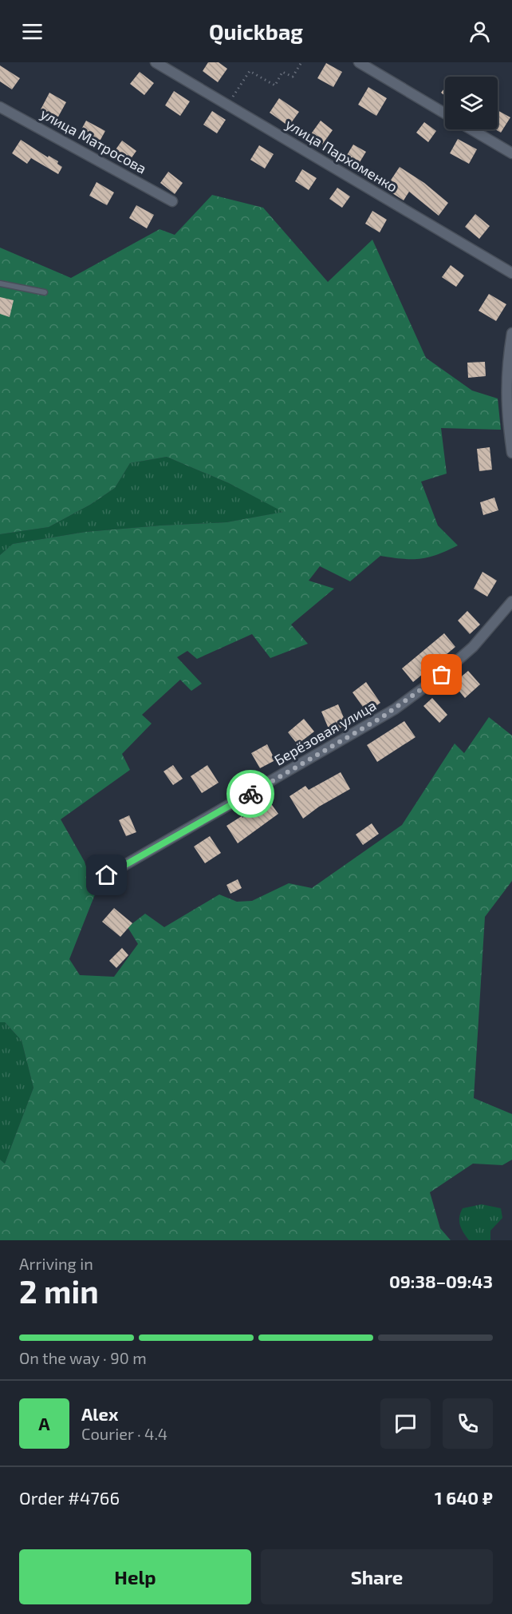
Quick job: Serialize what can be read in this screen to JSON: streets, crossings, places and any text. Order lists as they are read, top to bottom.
{
  "streets": {
    "street": ["улица Матросова", "улица Пархоменко", "Берёзовая улица"]
  },
  "page": {
    "header": "Quickbag",
    "heading": ["2 min", "Arriving in", "09:38–09:43"],
    "panel": [
      "Alex",
      "Courier · 4.4",
      "Order #4766",
      "1 640 ₽"
    ],
    "bar": "On the way · 90 m",
    "round": "A",
    "buttons": ["Help", "Share"]
  }
}
